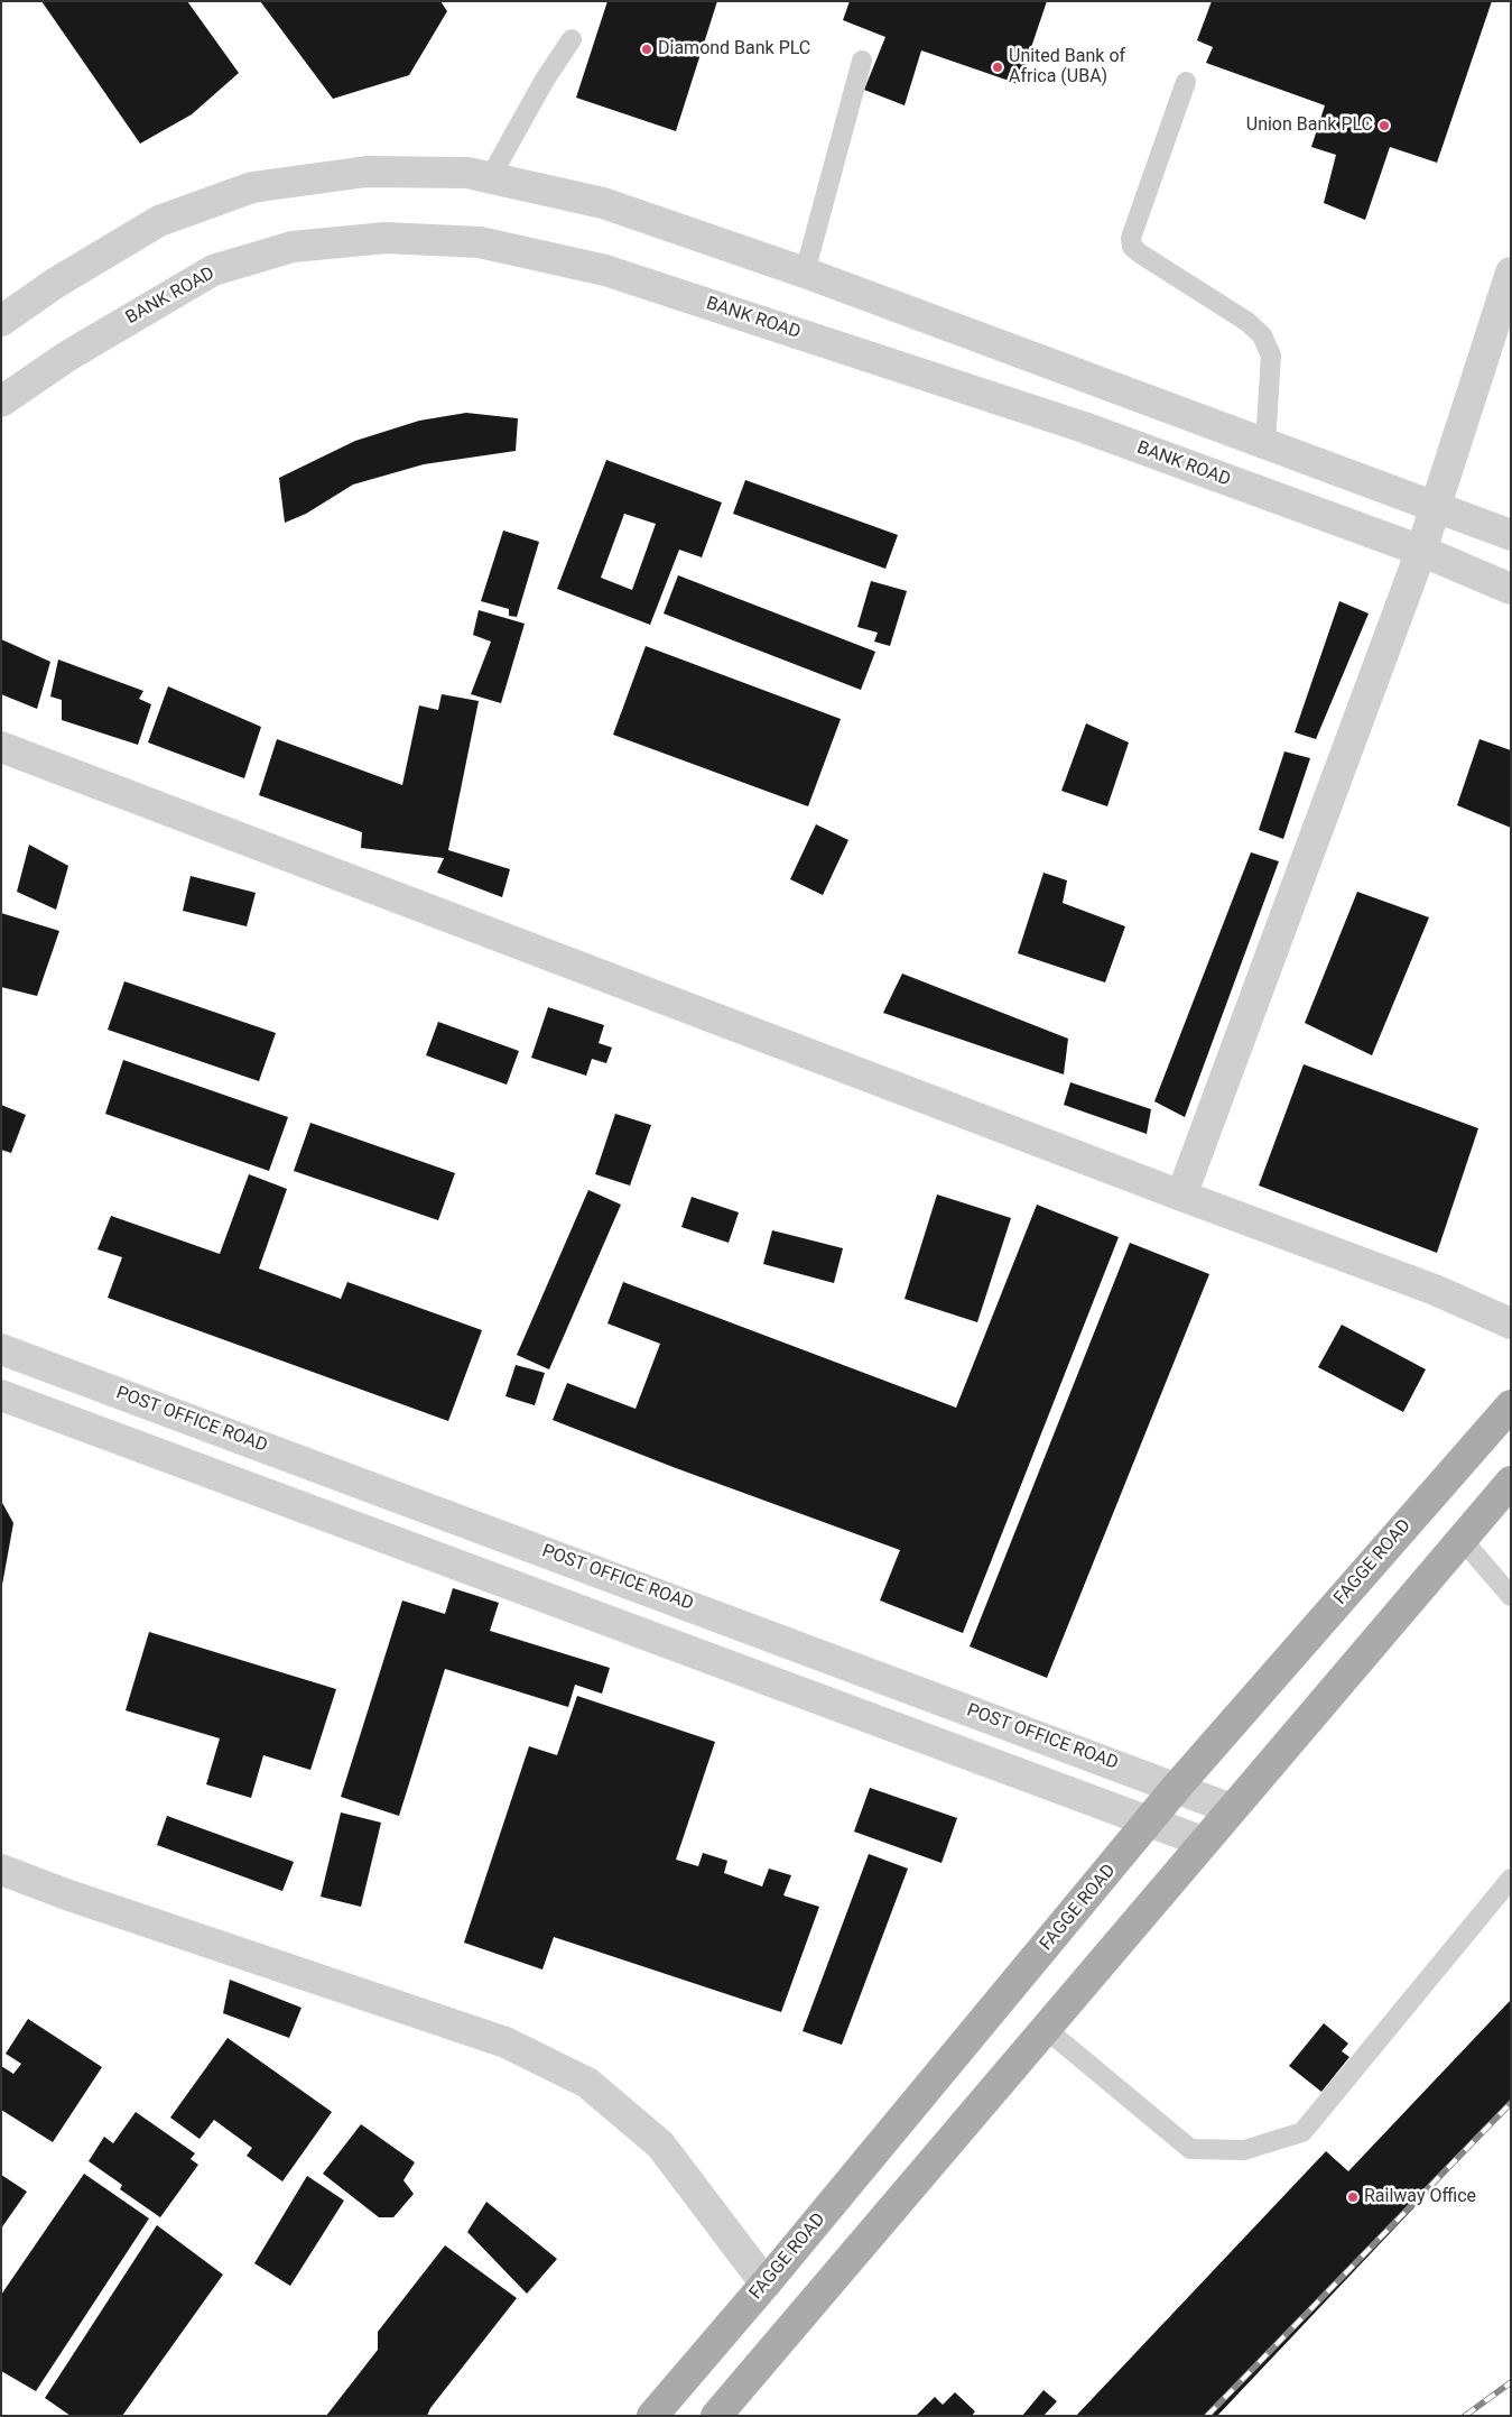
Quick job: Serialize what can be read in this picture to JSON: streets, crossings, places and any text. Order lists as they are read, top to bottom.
{
  "streets": {
    "main road": ["FAGGE ROAD"],
    "street": ["BANK ROAD", "POST OFFICE ROAD"]
  },
  "crossings": [
    ["POST OFFICE ROAD", "FAGGE ROAD"]
  ],
  "places": [
    "Diamond Bank PLC",
    "United Bank of Africa (UBA)",
    "Union Bank PLC",
    "Railway Office"
  ]
}
